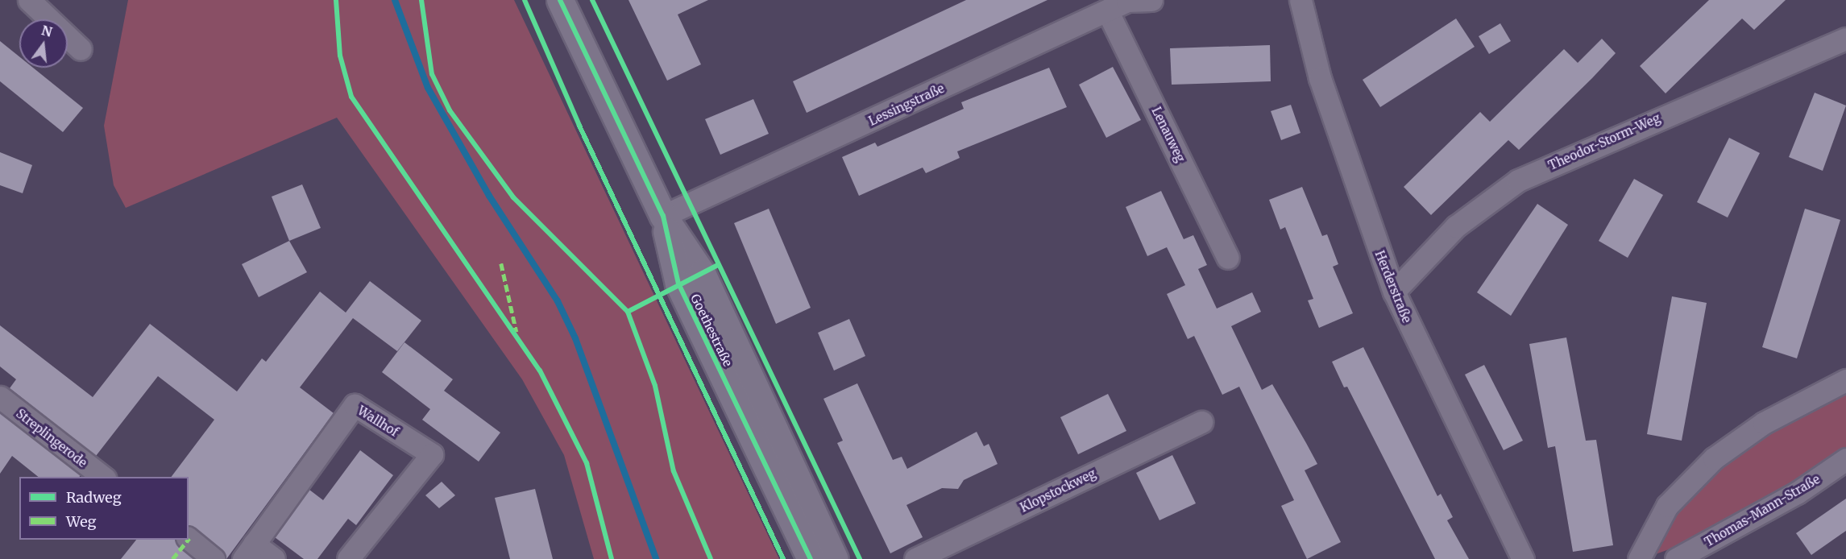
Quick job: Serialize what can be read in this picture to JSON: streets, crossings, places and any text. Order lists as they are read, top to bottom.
{
  "streets": {
    "main road": ["Goethestraße"],
    "street": [
      "Lessingstraße",
      "Lenauweg",
      "Theodor-Storm-Weg",
      "Herderstraße",
      "Wallhof",
      "Streplingerode",
      "Klopstockweg",
      "Thomas-Mann-Straße"
    ]
  },
  "crossings": [
    ["Lessingstraße", "Lenauweg"],
    ["Lessingstraße", "Goethestraße"],
    ["Theodor-Storm-Weg", "Herderstraße"]
  ],
  "legend": ["Radweg", "Weg"],
  "north": "top"
}
